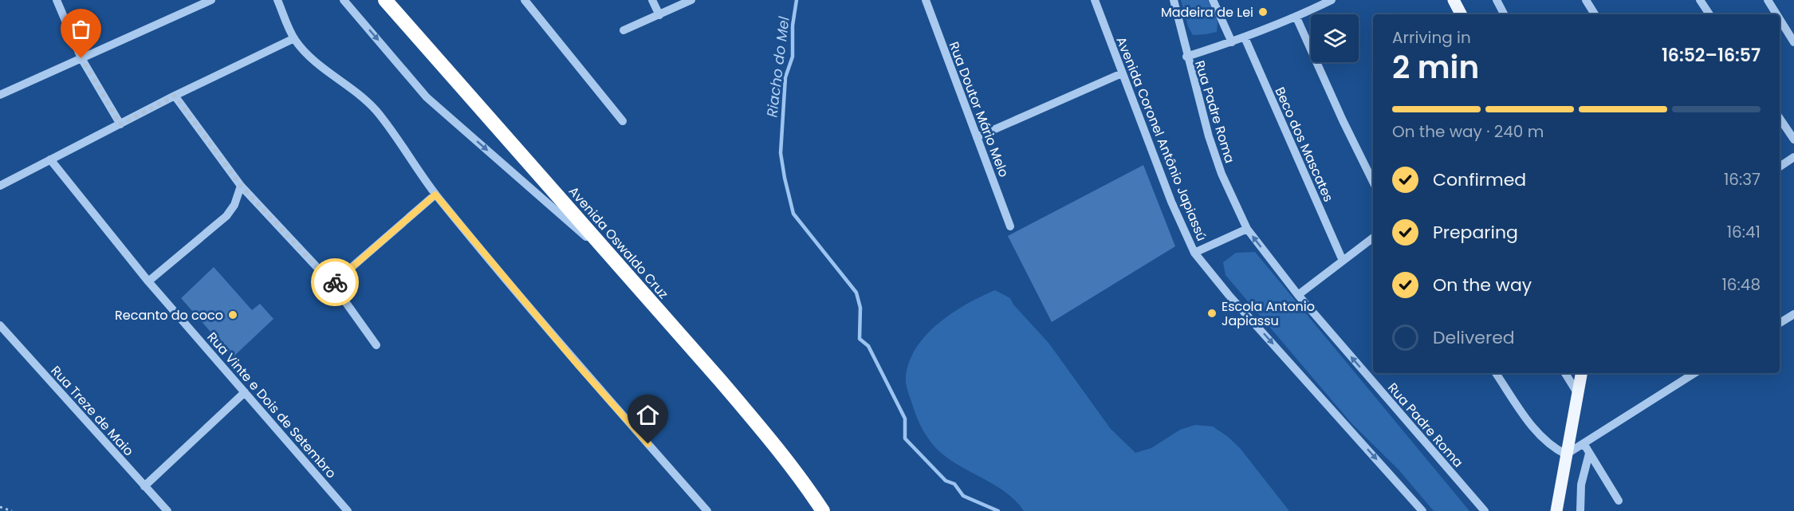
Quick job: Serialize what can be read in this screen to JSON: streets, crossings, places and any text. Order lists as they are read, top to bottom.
{
  "streets": {
    "highway": ["Avenida Oswaldo Cruz"],
    "street": [
      "Rua Doutor Mário Melo",
      "Rua Padre Roma",
      "Avenida Coronel Antônio Japiassú",
      "Beco dos Mascates",
      "Rua Vinte e Dois de Setembro",
      "Rua Treze de Maio"
    ]
  },
  "one_way": ["Rua Padre Roma", "Avenida Coronel Antônio Japiassú"],
  "water": ["Riacho do Mel"],
  "places": ["Madeira de Lei", "Escola Antonio Japiassu", "Recanto do coco"],
  "page": {
    "heading": ["2 min", "Arriving in", "16:52–16:57"],
    "bar": "On the way · 240 m",
    "list": [
      ["Confirmed", "16:37"],
      ["Preparing", "16:41"],
      ["On the way", "16:48"],
      "Delivered"
    ]
  }
}
